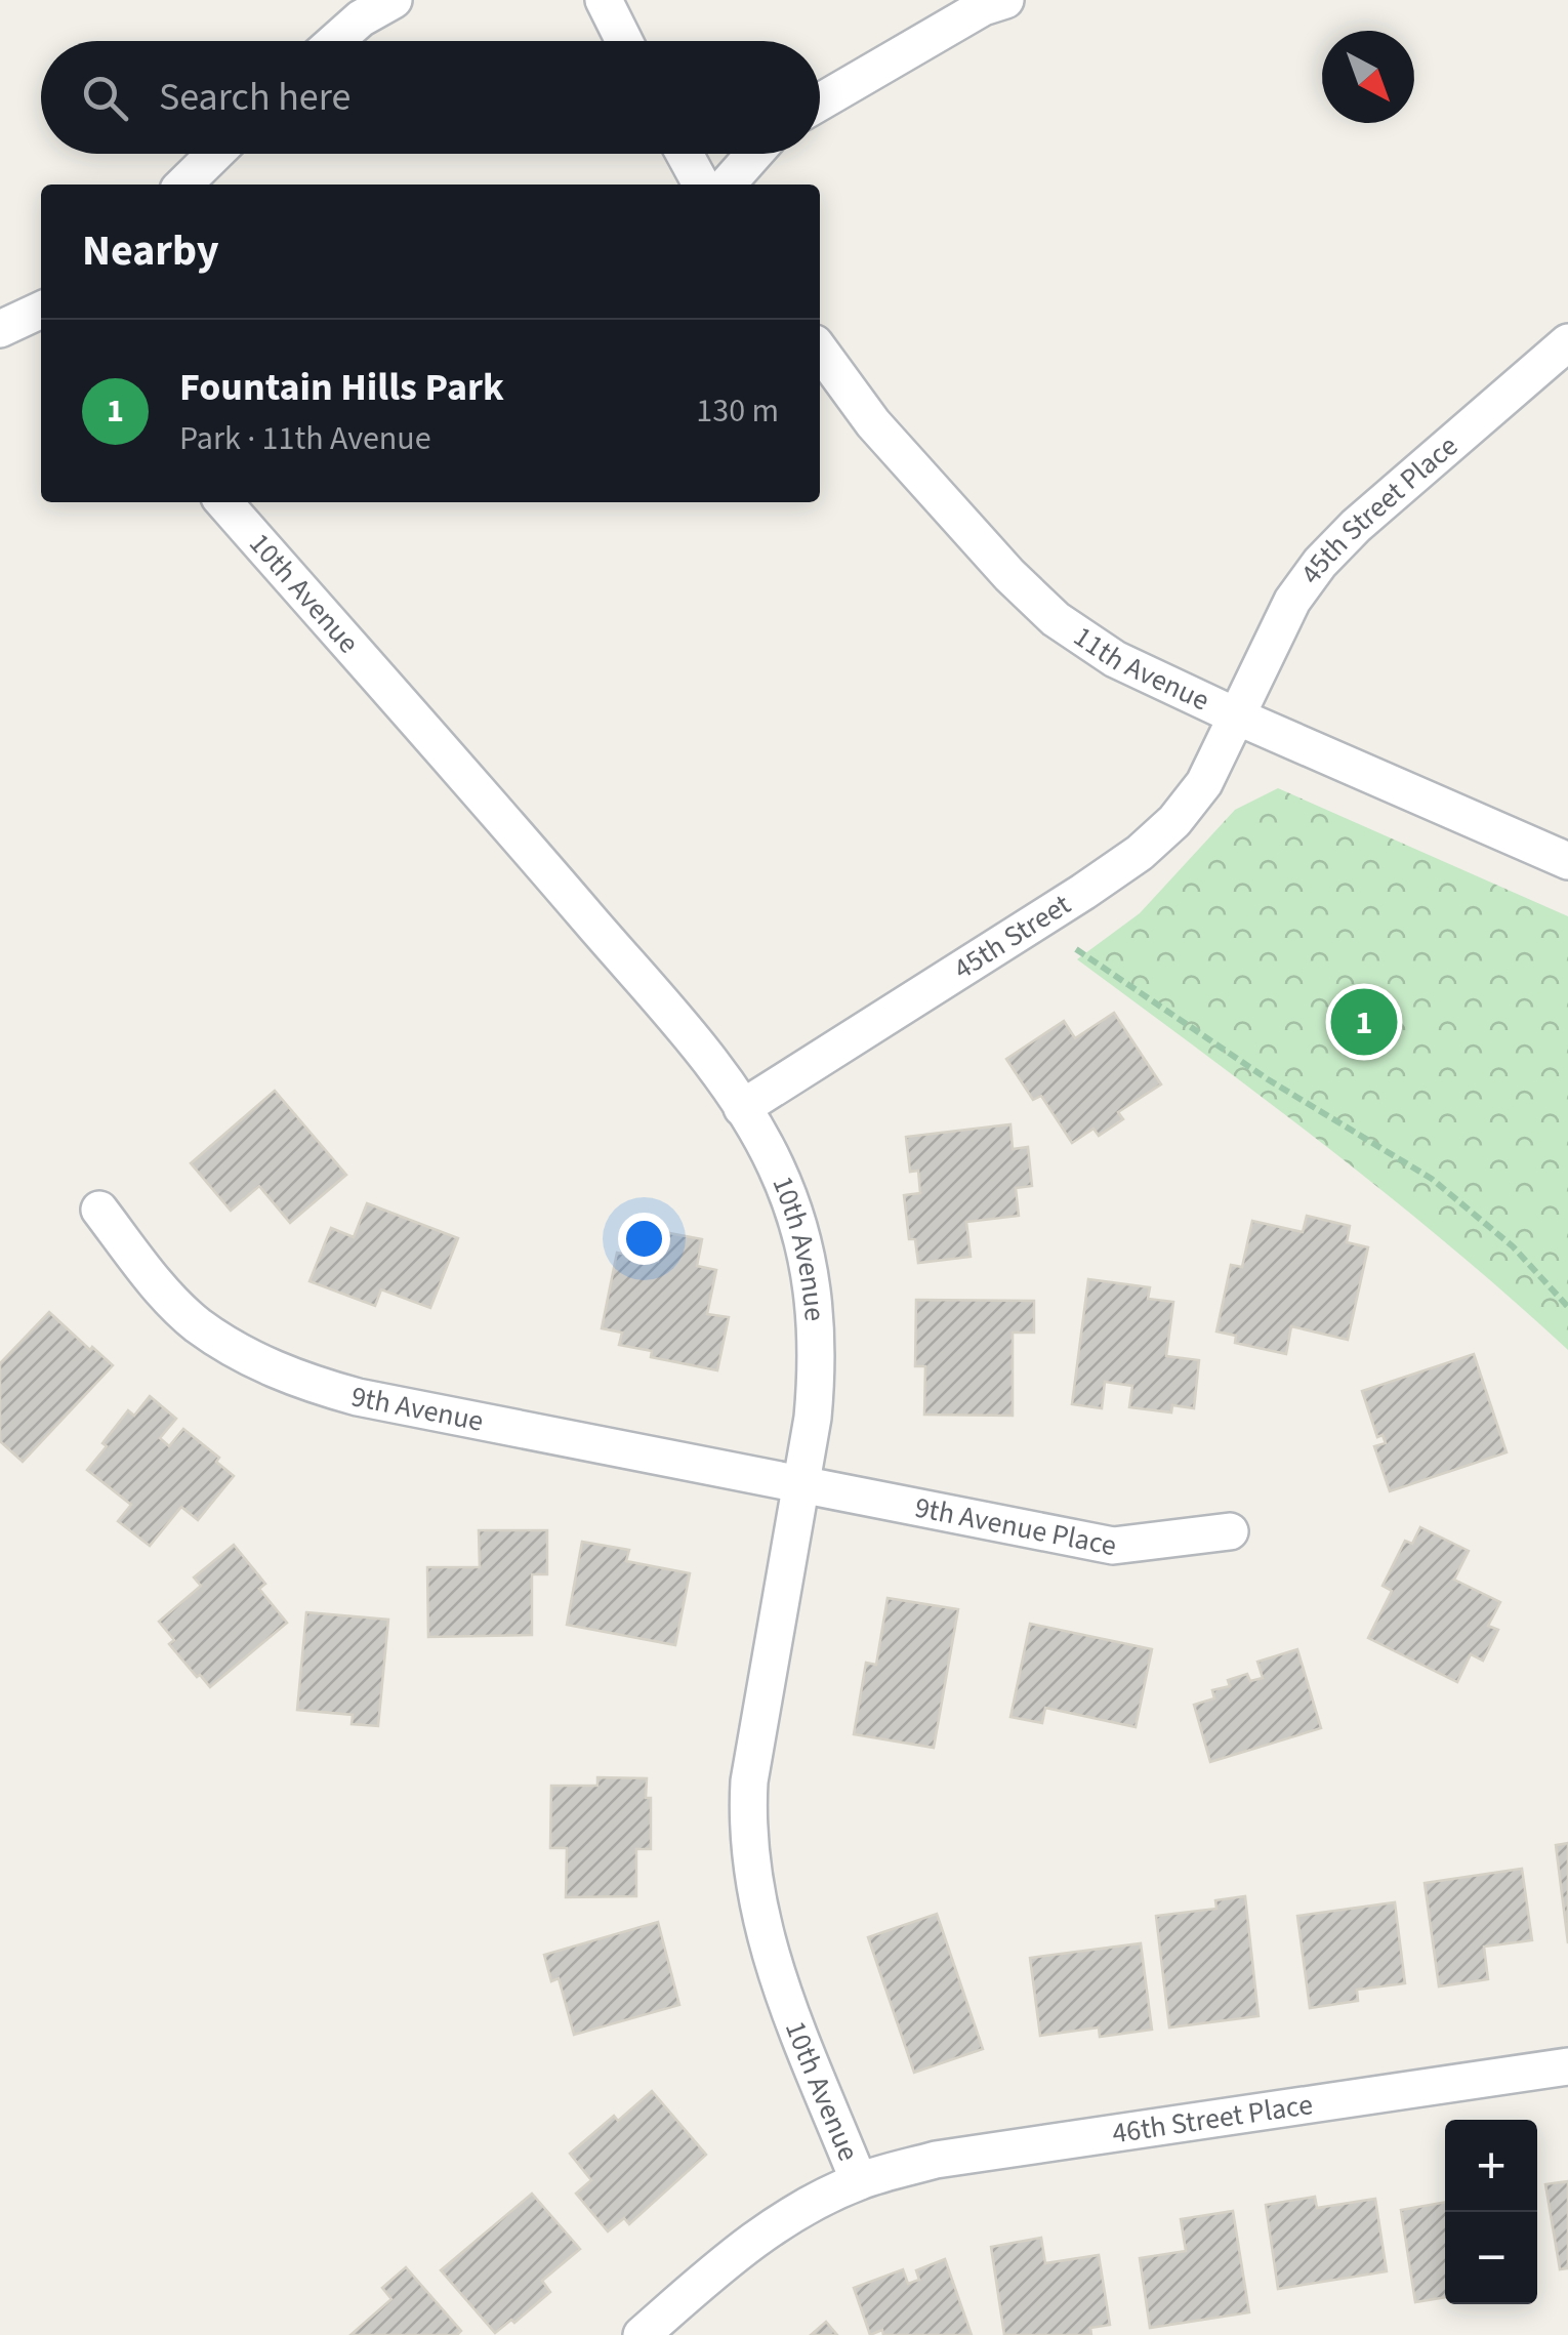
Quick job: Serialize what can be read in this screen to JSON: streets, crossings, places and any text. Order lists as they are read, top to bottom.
{
  "streets": {
    "street": [
      "45th Street Place",
      "10th Avenue",
      "11th Avenue",
      "45th Street",
      "9th Avenue",
      "9th Avenue Place",
      "46th Street Place"
    ]
  },
  "crossings": [
    ["45th Street Place", "11th Avenue"],
    ["45th Street Place", "45th Street"],
    ["10th Avenue", "45th Street"],
    ["10th Avenue", "9th Avenue"],
    ["10th Avenue", "9th Avenue Place"],
    ["10th Avenue", "46th Street Place"],
    ["11th Avenue", "45th Street"],
    ["9th Avenue", "9th Avenue Place"]
  ],
  "north": "bottom right",
  "page": {
    "search": "Search here",
    "heading": "Nearby",
    "list": [
      {
        "mark": "1",
        "name": "Fountain Hills Park",
        "note": "Park · 11th Avenue",
        "value": "130 m"
      }
    ],
    "pins": "1",
    "map_buttons": ["+", "−"]
  }
}
